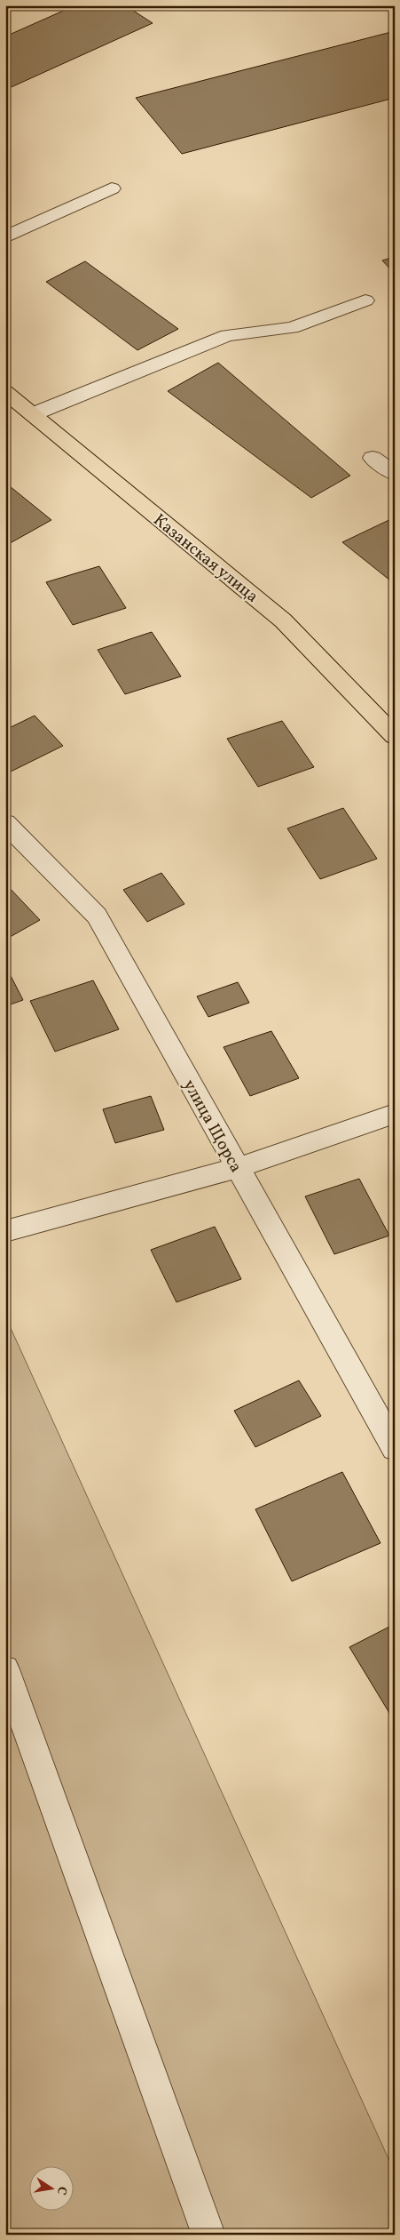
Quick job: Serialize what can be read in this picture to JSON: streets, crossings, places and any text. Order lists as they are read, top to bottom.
{
  "streets": {
    "main road": ["Казанская улица"],
    "street": ["улица Щорса"]
  },
  "north": "right"
}
